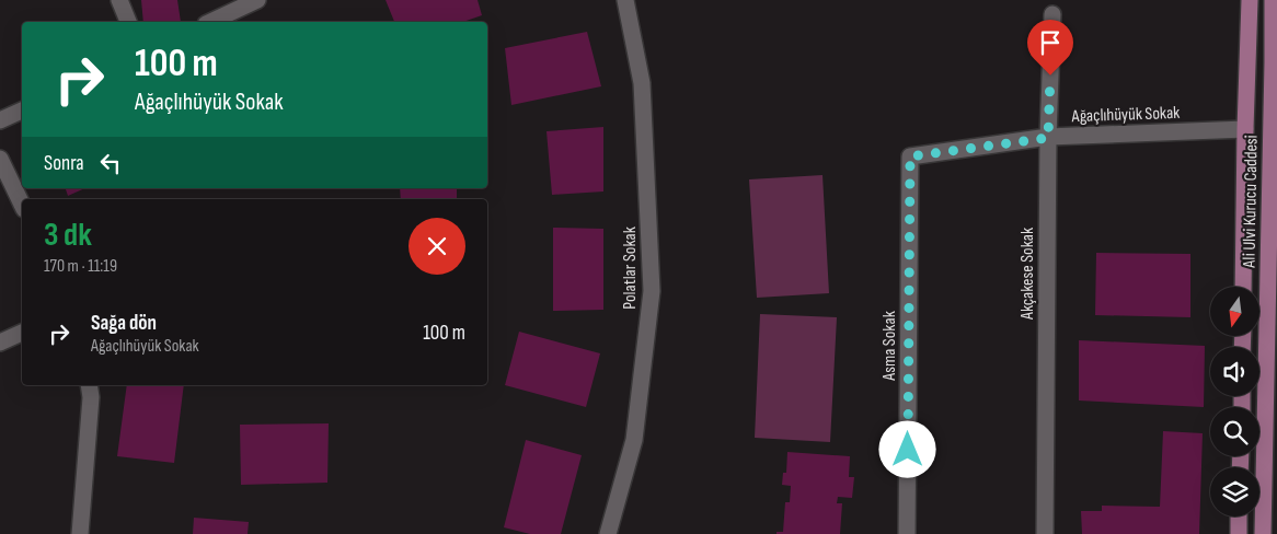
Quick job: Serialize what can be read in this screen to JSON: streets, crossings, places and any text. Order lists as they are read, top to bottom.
{
  "streets": {
    "main road": ["Ali Ulvi Kurucu Caddesi"],
    "street": [
      "Ağaçlıhüyük Sokak",
      "Polatlar Sokak",
      "Akçakese Sokak",
      "Asma Sokak"
    ]
  },
  "crossings": [
    ["Ağaçlıhüyük Sokak", "Ali Ulvi Kurucu Caddesi"],
    ["Ağaçlıhüyük Sokak", "Akçakese Sokak"],
    ["Ağaçlıhüyük Sokak", "Asma Sokak"]
  ],
  "north": "bottom",
  "page": {
    "turn": ["100 m", "Ağaçlıhüyük Sokak"],
    "then": "Sonra",
    "heading": ["3 dk", "170 m · 11:19"],
    "list": [
      {
        "name": "Sağa dön",
        "note": "Ağaçlıhüyük Sokak",
        "value": "100 m"
      }
    ]
  }
}
